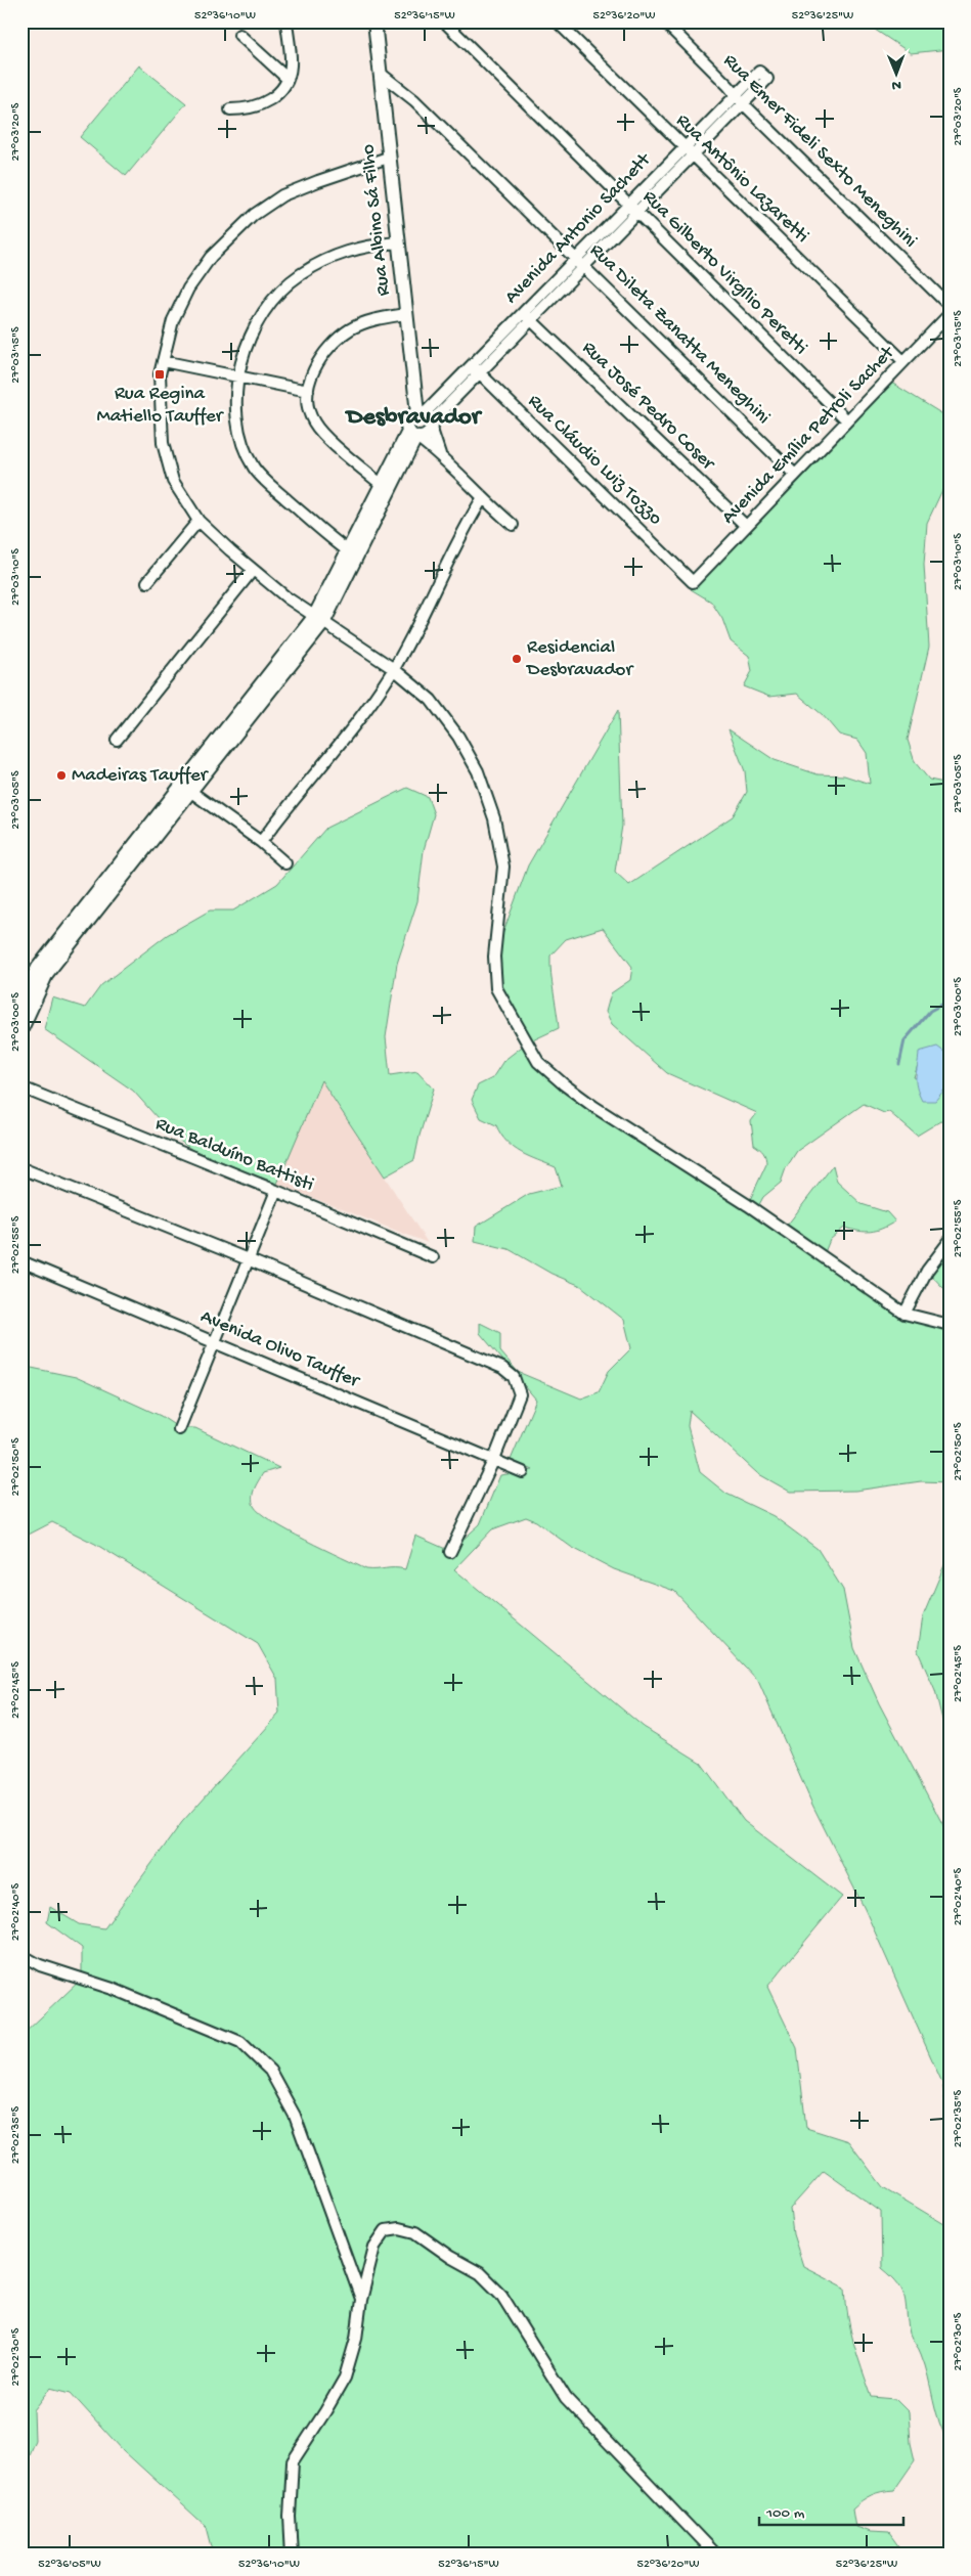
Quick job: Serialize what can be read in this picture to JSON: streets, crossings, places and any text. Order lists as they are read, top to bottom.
{
  "streets": {
    "street": [
      "Rua Emer Fideli Sexto Meneghini",
      "Rua Antônio Lazaretti",
      "Rua Albino Sá Filho",
      "Avenida Antonio Sachett",
      "Rua Gilberto Virgílio Peretti",
      "Rua Dileta Zanatta Meneghini",
      "Rua José Pedro Coser",
      "Avenida Emília Petroli Sachet",
      "Rua Cláudio Luiz Tozzo",
      "Rua Balduíno Battisti",
      "Avenida Olivo Tauffer"
    ]
  },
  "crossings": [
    ["Rua Emer Fideli Sexto Meneghini", "Avenida Antonio Sachett"],
    ["Rua Antônio Lazaretti", "Avenida Antonio Sachett"],
    ["Rua Antônio Lazaretti", "Avenida Emília Petroli Sachet"],
    ["Rua Albino Sá Filho", "Avenida Antonio Sachett"],
    ["Rua Albino Sá Filho", "Rua Dileta Zanatta Meneghini"],
    ["Avenida Antonio Sachett", "Rua Gilberto Virgílio Peretti"],
    ["Avenida Antonio Sachett", "Rua Dileta Zanatta Meneghini"],
    ["Avenida Antonio Sachett", "Rua José Pedro Coser"],
    ["Avenida Antonio Sachett", "Rua Cláudio Luiz Tozzo"],
    ["Rua Gilberto Virgílio Peretti", "Avenida Emília Petroli Sachet"],
    ["Rua Dileta Zanatta Meneghini", "Avenida Emília Petroli Sachet"],
    ["Rua José Pedro Coser", "Avenida Emília Petroli Sachet"],
    ["Avenida Emília Petroli Sachet", "Rua Cláudio Luiz Tozzo"]
  ],
  "districts": ["Desbravador"],
  "places": {
    "transit": ["Rua Regina Matiello Tauffer"],
    "other": ["Residencial Desbravador", "Madeiras Tauffer"]
  },
  "scale_bar": "100 m",
  "north": "bottom",
  "coordinates": [
    "52°36'10\"W",
    "52°36'15\"W",
    "52°36'20\"W",
    "52°36'25\"W",
    "27°03'20\"S",
    "27°03'15\"S",
    "27°03'10\"S",
    "27°03'05\"S",
    "27°03'00\"S",
    "27°02'55\"S",
    "27°02'50\"S",
    "27°02'45\"S",
    "27°02'40\"S",
    "27°02'35\"S",
    "27°02'30\"S",
    "52°36'05\"W"
  ]
}
